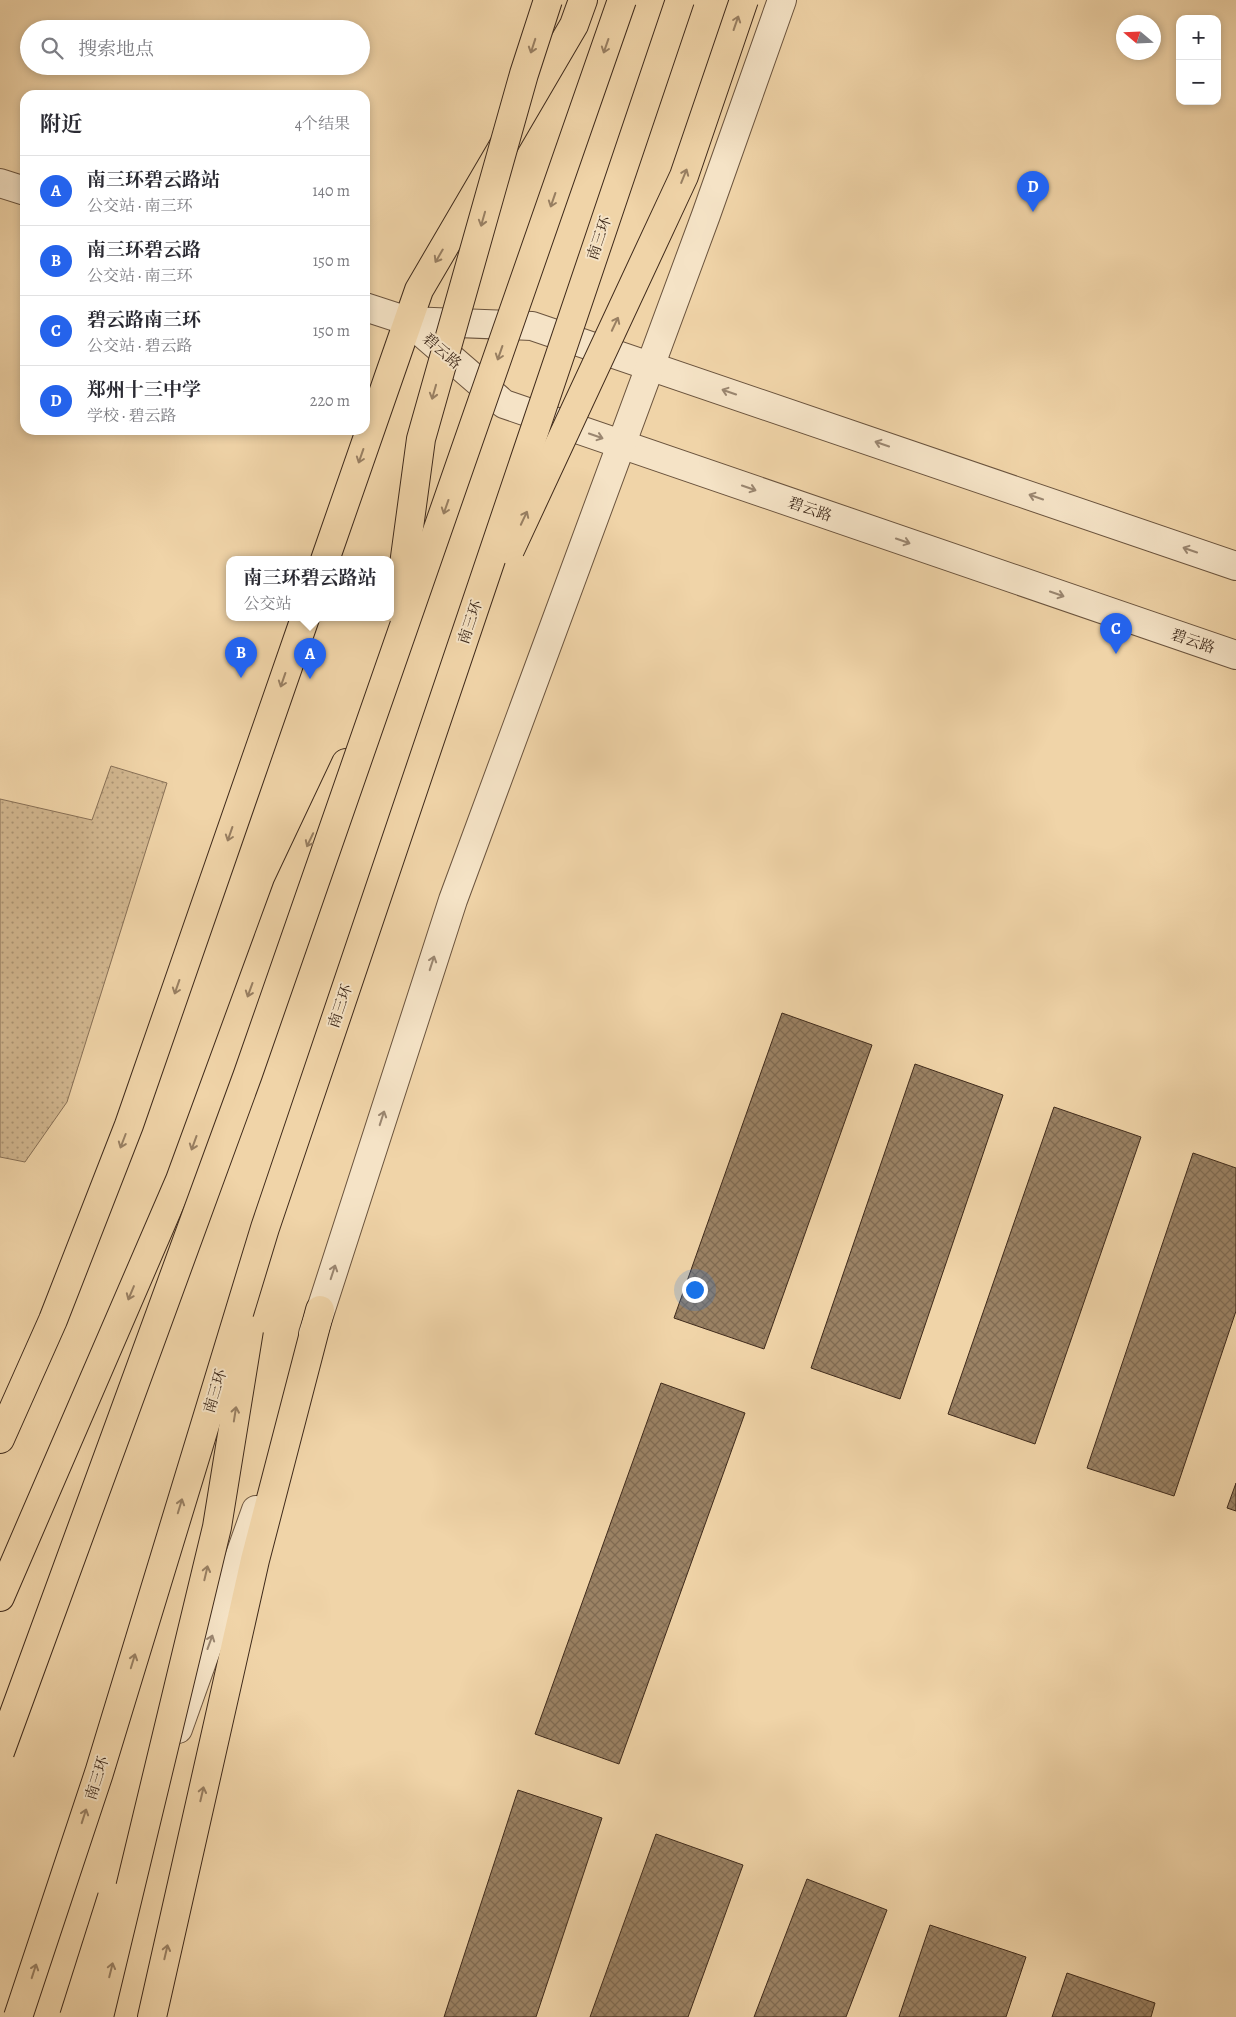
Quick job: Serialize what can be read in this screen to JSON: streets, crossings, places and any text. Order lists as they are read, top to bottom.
{
  "streets": {
    "main road": ["南三环"],
    "street": ["碧云路"]
  },
  "north": "left",
  "page": {
    "map_buttons": ["+", "−"],
    "search": "搜索地点",
    "heading": ["附近", "4个结果"],
    "list": [
      {
        "mark": "A",
        "name": "南三环碧云路站",
        "note": "公交站 · 南三环",
        "value": "140 m"
      },
      {
        "mark": "B",
        "name": "南三环碧云路",
        "note": "公交站 · 南三环",
        "value": "150 m"
      },
      {
        "mark": "C",
        "name": "碧云路南三环",
        "note": "公交站 · 碧云路",
        "value": "150 m"
      },
      {
        "mark": "D",
        "name": "郑州十三中学",
        "note": "学校 · 碧云路",
        "value": "220 m"
      }
    ],
    "pins": [
      "D",
      "C",
      "B",
      "A"
    ],
    "popup": ["南三环碧云路站", "公交站"]
  }
}
